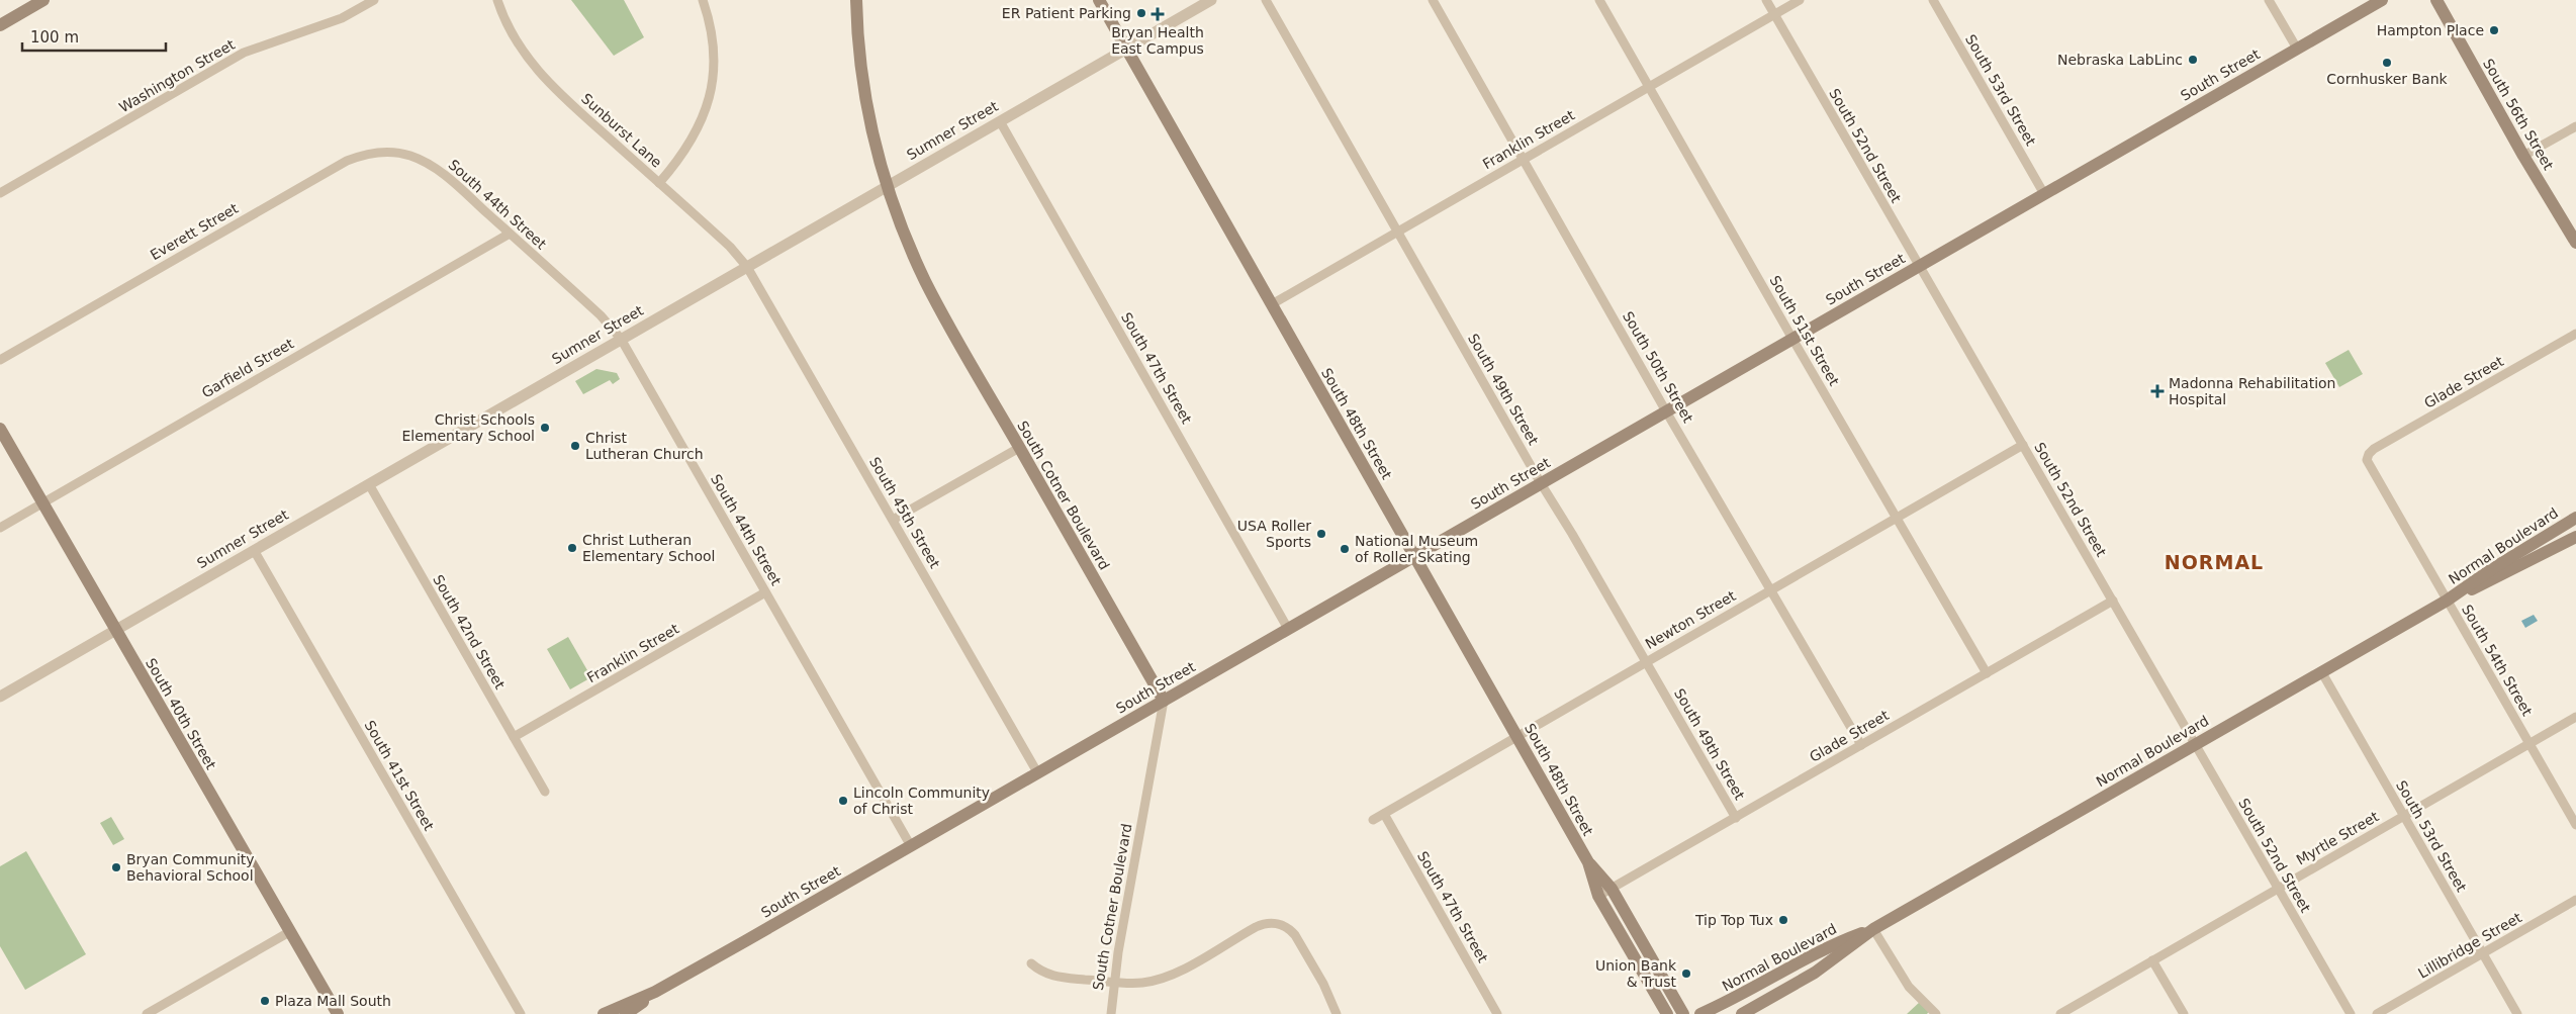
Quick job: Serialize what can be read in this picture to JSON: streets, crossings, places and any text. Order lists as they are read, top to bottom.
{
  "streets": {
    "main road": [
      "South Street",
      "South 56th Street",
      "South 48th Street",
      "South Cotner Boulevard",
      "Normal Boulevard",
      "South 40th Street"
    ],
    "street": [
      "Washington Street",
      "South 53rd Street",
      "Sunburst Lane",
      "Sumner Street",
      "Franklin Street",
      "South 52nd Street",
      "South 44th Street",
      "Everett Street",
      "South 51st Street",
      "South 50th Street",
      "Garfield Street",
      "South 47th Street",
      "Glade Street",
      "South 49th Street",
      "South 45th Street",
      "Newton Street",
      "South 42nd Street",
      "South 54th Street",
      "South 41st Street",
      "Myrtle Street",
      "Lillibridge Street"
    ]
  },
  "crossings": [
    ["South Street", "South 53rd Street"],
    ["South Street", "South 52nd Street"],
    ["South Street", "South 44th Street"],
    ["South Street", "South 51st Street"],
    ["South Street", "South 50th Street"],
    ["South Street", "South 47th Street"],
    ["South Street", "South 49th Street"],
    ["South Street", "South 48th Street"],
    ["South Street", "South Cotner Boulevard"],
    ["South Street", "South 45th Street"],
    ["South 53rd Street", "Normal Boulevard"],
    ["South 53rd Street", "Myrtle Street"],
    ["South 53rd Street", "Lillibridge Street"],
    ["Sunburst Lane", "Sumner Street"],
    ["Sunburst Lane", "South 45th Street"],
    ["Sumner Street", "South 44th Street"],
    ["Sumner Street", "South 47th Street"],
    ["Sumner Street", "South 48th Street"],
    ["Sumner Street", "South Cotner Boulevard"],
    ["Sumner Street", "South 45th Street"],
    ["Sumner Street", "South 42nd Street"],
    ["Sumner Street", "South 40th Street"],
    ["Sumner Street", "South 41st Street"],
    ["Franklin Street", "South 52nd Street"],
    ["Franklin Street", "South 44th Street"],
    ["Franklin Street", "South 51st Street"],
    ["Franklin Street", "South 50th Street"],
    ["Franklin Street", "South 49th Street"],
    ["Franklin Street", "South 48th Street"],
    ["Franklin Street", "South 42nd Street"],
    ["South 52nd Street", "Glade Street"],
    ["South 52nd Street", "Normal Boulevard"],
    ["South 52nd Street", "Newton Street"],
    ["South 52nd Street", "Myrtle Street"],
    ["South 44th Street", "Everett Street"],
    ["South 44th Street", "Garfield Street"],
    ["South 51st Street", "Glade Street"],
    ["South 51st Street", "Newton Street"],
    ["South 50th Street", "Glade Street"],
    ["South 50th Street", "Newton Street"],
    ["Garfield Street", "South 40th Street"],
    ["South 47th Street", "Newton Street"],
    ["Glade Street", "South 49th Street"],
    ["Glade Street", "South 48th Street"],
    ["Glade Street", "South 54th Street"],
    ["South 49th Street", "Newton Street"],
    ["South 48th Street", "Newton Street"],
    ["Normal Boulevard", "South 54th Street"],
    ["South 54th Street", "Myrtle Street"]
  ],
  "districts": ["NORMAL"],
  "places": {
    "other": [
      "ER Patient Parking",
      "Hampton Place",
      "Nebraska LabLinc",
      "Cornhusker Bank",
      "Christ Schools Elementary School",
      "Christ Lutheran Church",
      "USA Roller Sports",
      "Christ Lutheran Elementary School",
      "National Museum of Roller Skating",
      "Lincoln Community of Christ",
      "Bryan Community Behavioral School",
      "Tip Top Tux",
      "Union Bank & Trust",
      "Plaza Mall South"
    ],
    "health": ["Bryan Health East Campus", "Madonna Rehabilitation Hospital"]
  },
  "scale_bar": "100 m"
}
